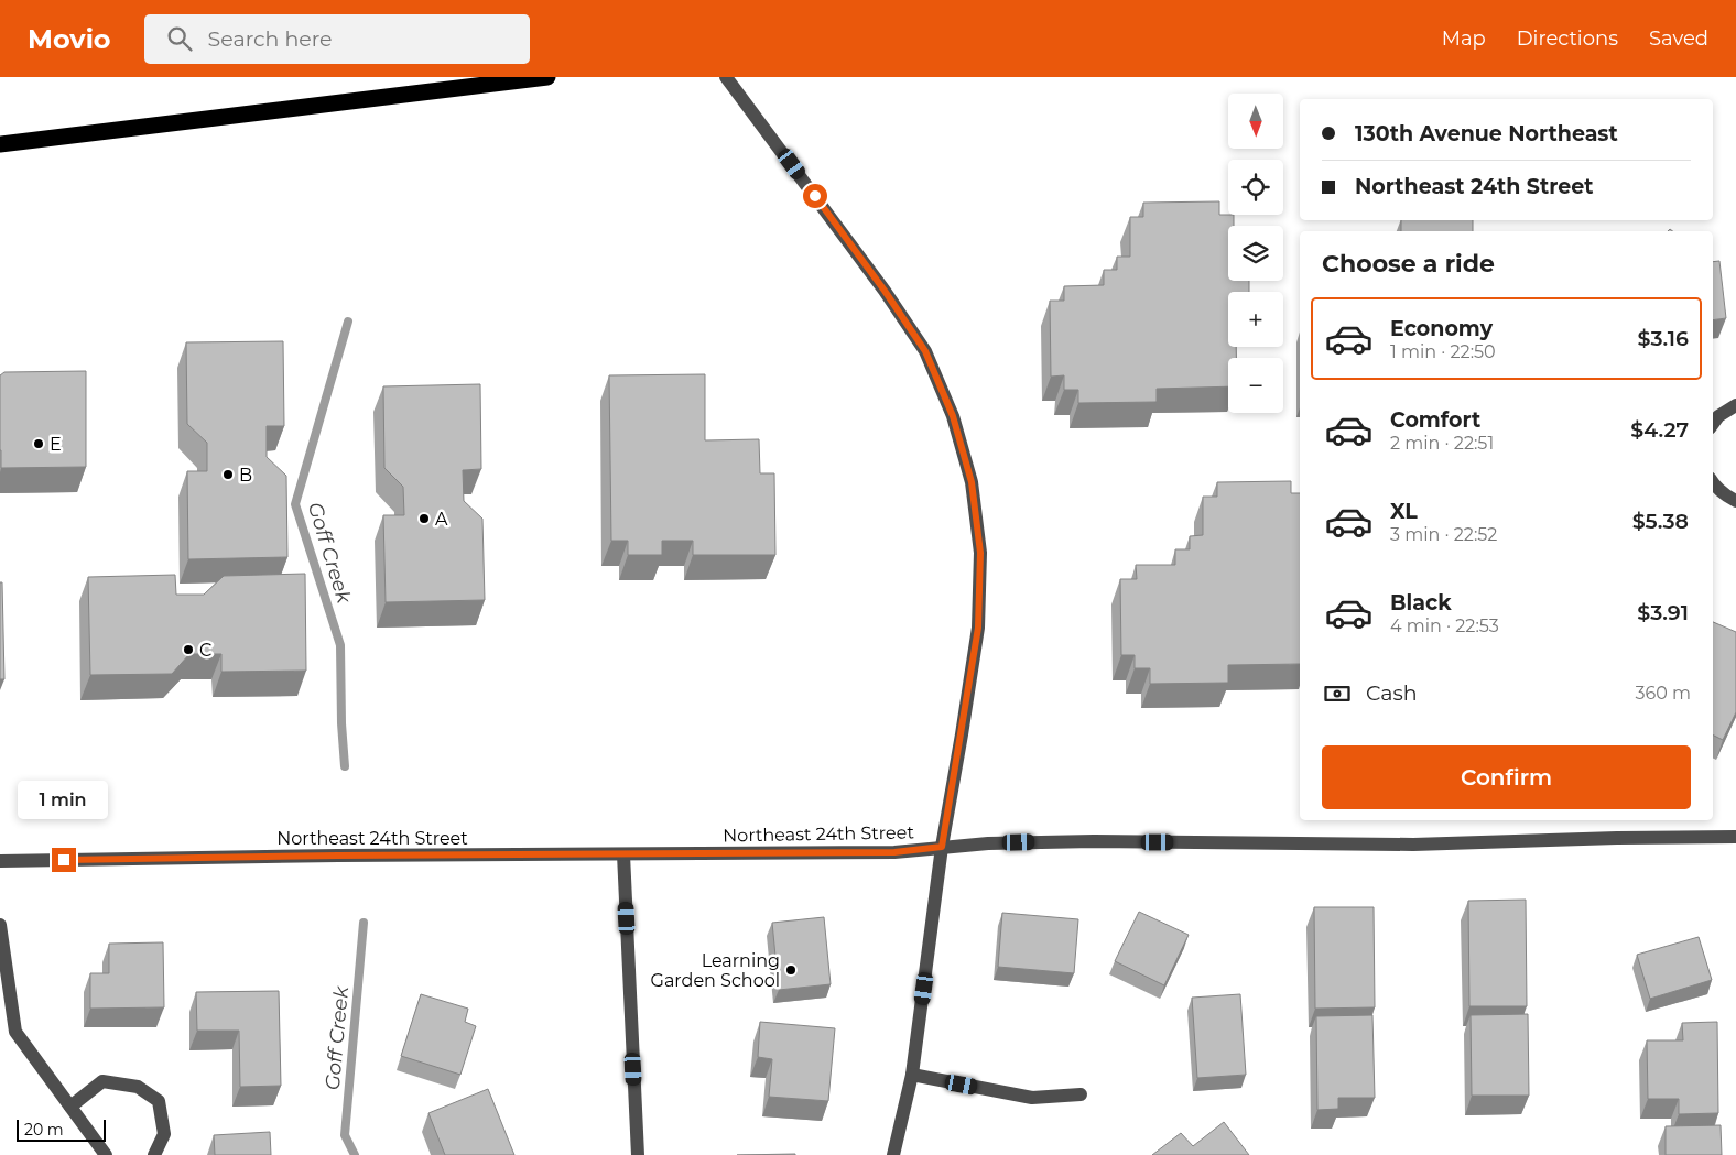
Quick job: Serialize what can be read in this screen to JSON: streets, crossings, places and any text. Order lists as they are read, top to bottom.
{
  "streets": {
    "street": ["Northeast 24th Street"]
  },
  "water": ["Goff Creek"],
  "places": [
    "E",
    "B",
    "A",
    "C",
    "Learning Garden School"
  ],
  "scale_bar": "20 m",
  "north": "bottom",
  "page": {
    "header": "Movio",
    "search": "Search here",
    "nav": ["Map", "Directions", "Saved"],
    "map_buttons": ["+", "−"],
    "banner": ["130th Avenue Northeast", "Northeast 24th Street"],
    "heading": "Choose a ride",
    "list": [
      {
        "name": "Economy",
        "note": "1 min · 22:50",
        "value": "$3.16"
      },
      {
        "name": "Comfort",
        "note": "2 min · 22:51",
        "value": "$4.27"
      },
      {
        "name": "XL",
        "note": "3 min · 22:52",
        "value": "$5.38"
      },
      {
        "name": "Black",
        "note": "4 min · 22:53",
        "value": "$3.91"
      }
    ],
    "pay": ["Cash", "360 m"],
    "buttons": "Confirm",
    "bubble": "1 min",
    "scale": "20 m"
  }
}
